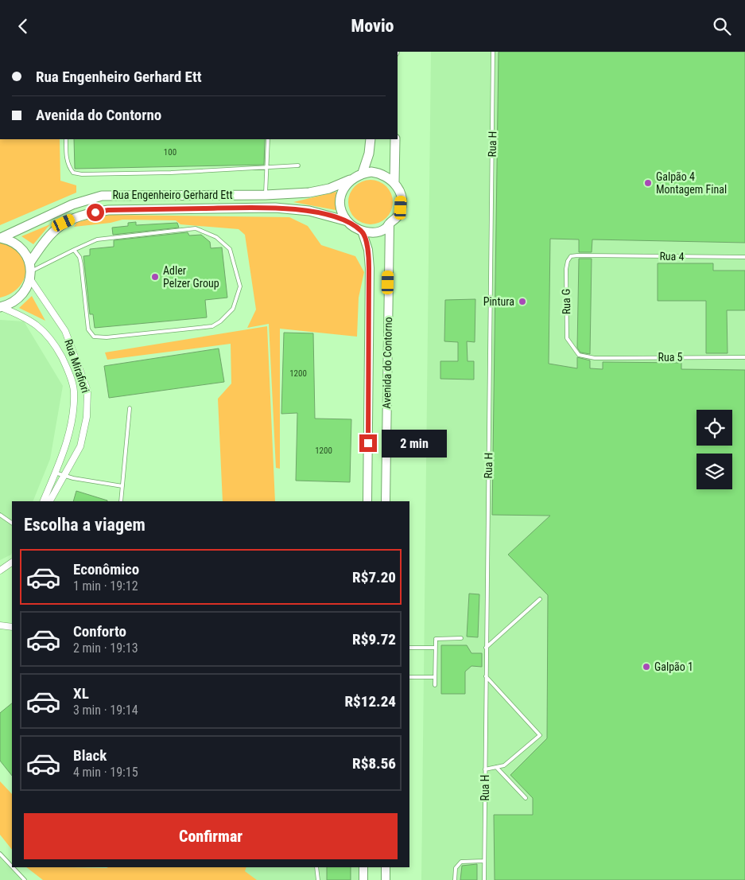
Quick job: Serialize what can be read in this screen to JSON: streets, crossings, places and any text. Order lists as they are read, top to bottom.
{
  "streets": {
    "main road": ["Rua Engenheiro Gerhard Ett"],
    "street": ["Avenida do Contorno", "Rua Mirafiori"],
    "lane": [
      "Rua H",
      "Rua 4",
      "Rua G",
      "Rua 5"
    ]
  },
  "crossings": [
    ["Rua Engenheiro Gerhard Ett", "Avenida do Contorno"],
    ["Rua Engenheiro Gerhard Ett", "Rua Mirafiori"],
    ["Rua 4", "Rua G"],
    ["Rua G", "Rua 5"]
  ],
  "places": [
    "Galpão 4 Montagem Final",
    "Adler Pelzer Group",
    "Pintura",
    "Galpão 1"
  ],
  "house_numbers": ["100", "1200", "1200"],
  "page": {
    "header": "Movio",
    "banner": ["Rua Engenheiro Gerhard Ett", "Avenida do Contorno"],
    "bubble": "2 min",
    "heading": "Escolha a viagem",
    "list": [
      {
        "name": "Econômico",
        "note": "1 min · 19:12",
        "value": "R$7.20"
      },
      {
        "name": "Conforto",
        "note": "2 min · 19:13",
        "value": "R$9.72"
      },
      {
        "name": "XL",
        "note": "3 min · 19:14",
        "value": "R$12.24"
      },
      {
        "name": "Black",
        "note": "4 min · 19:15",
        "value": "R$8.56"
      }
    ],
    "buttons": "Confirmar"
  }
}
